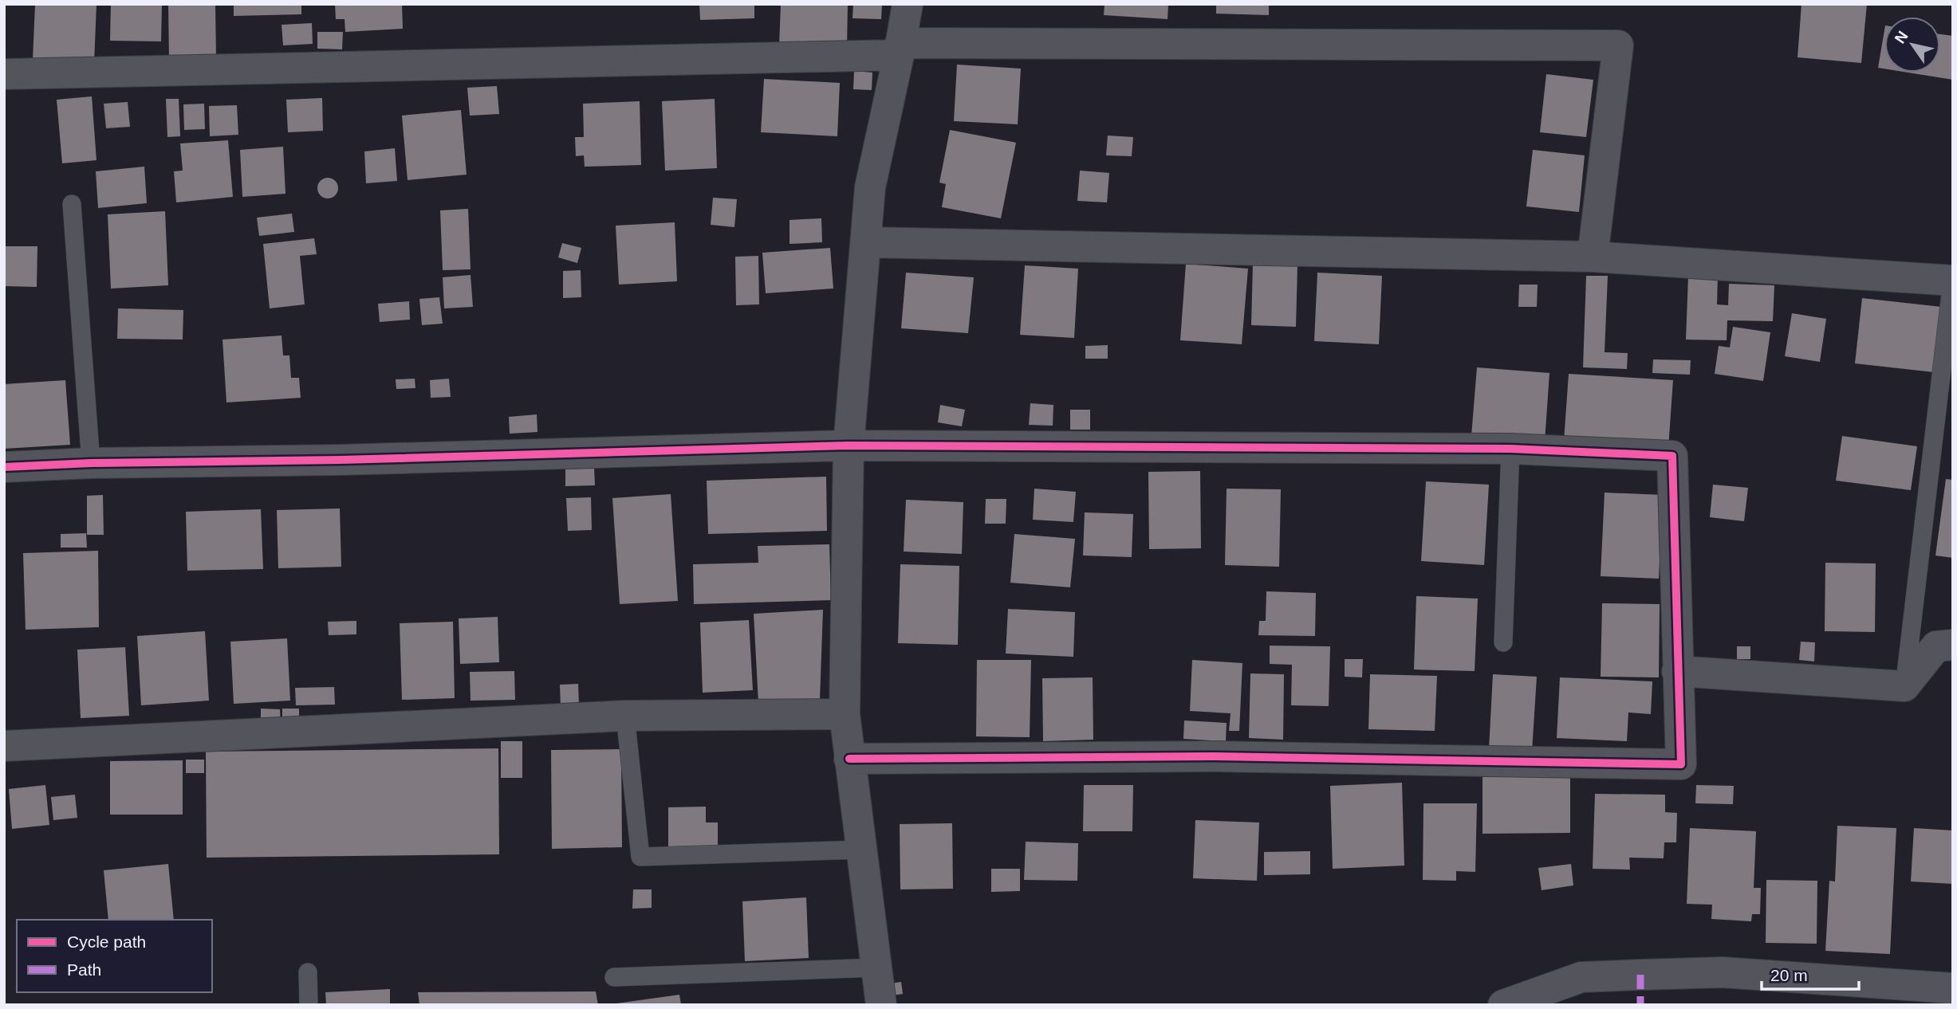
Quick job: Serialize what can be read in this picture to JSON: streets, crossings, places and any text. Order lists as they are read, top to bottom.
{
  "legend": ["Cycle path", "Path"],
  "scale_bar": "20 m",
  "north": "top left"
}
